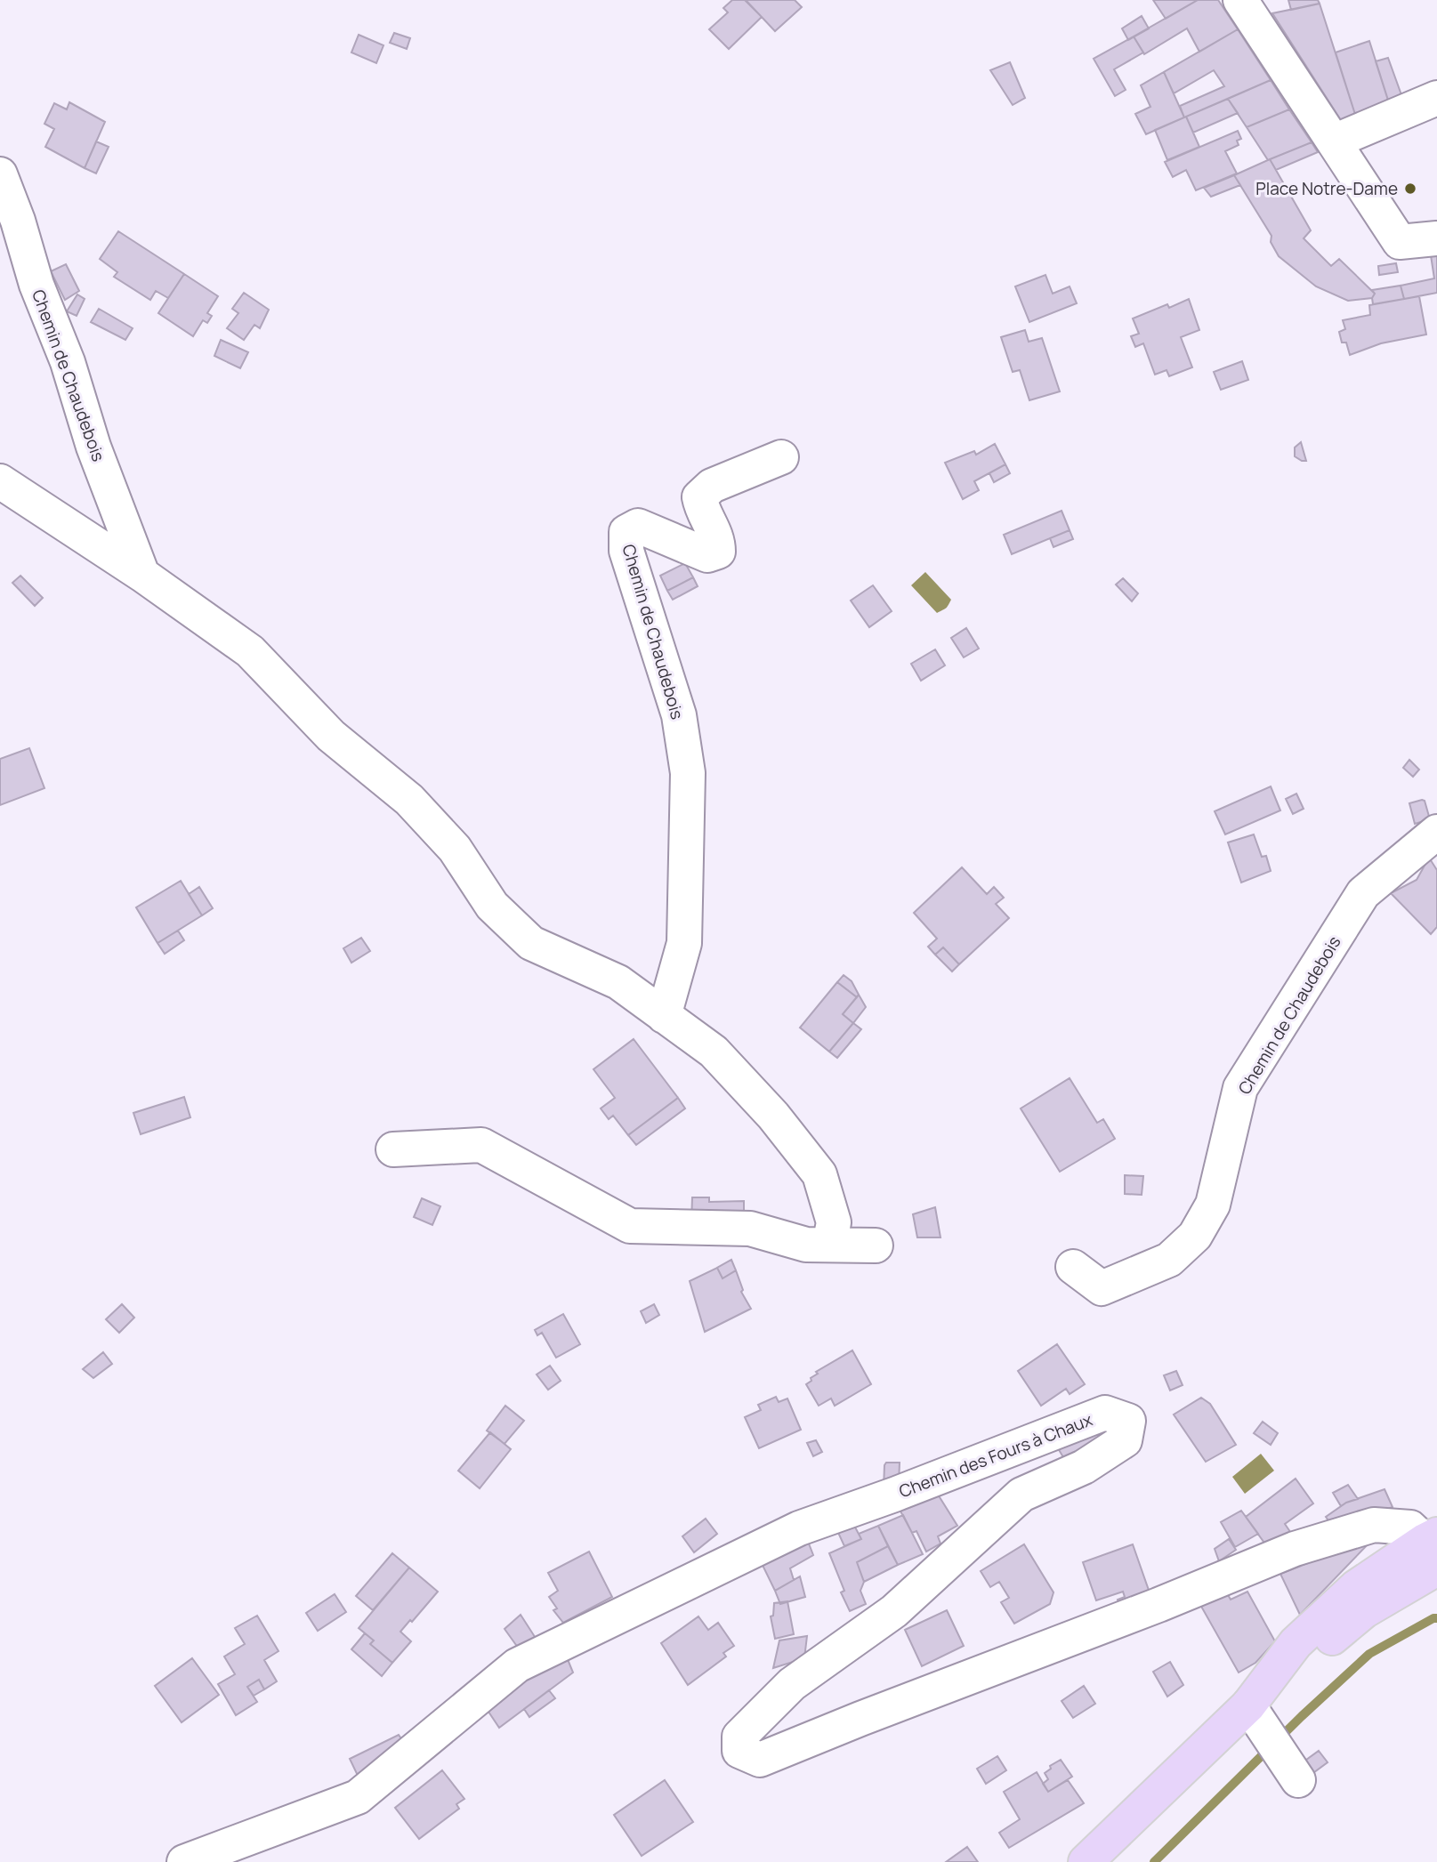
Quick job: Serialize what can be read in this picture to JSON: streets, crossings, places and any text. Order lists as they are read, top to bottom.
{
  "streets": {
    "street": ["Chemin de Chaudebois", "Chemin des Fours à Chaux"]
  },
  "places": ["Place Notre-Dame"]
}
